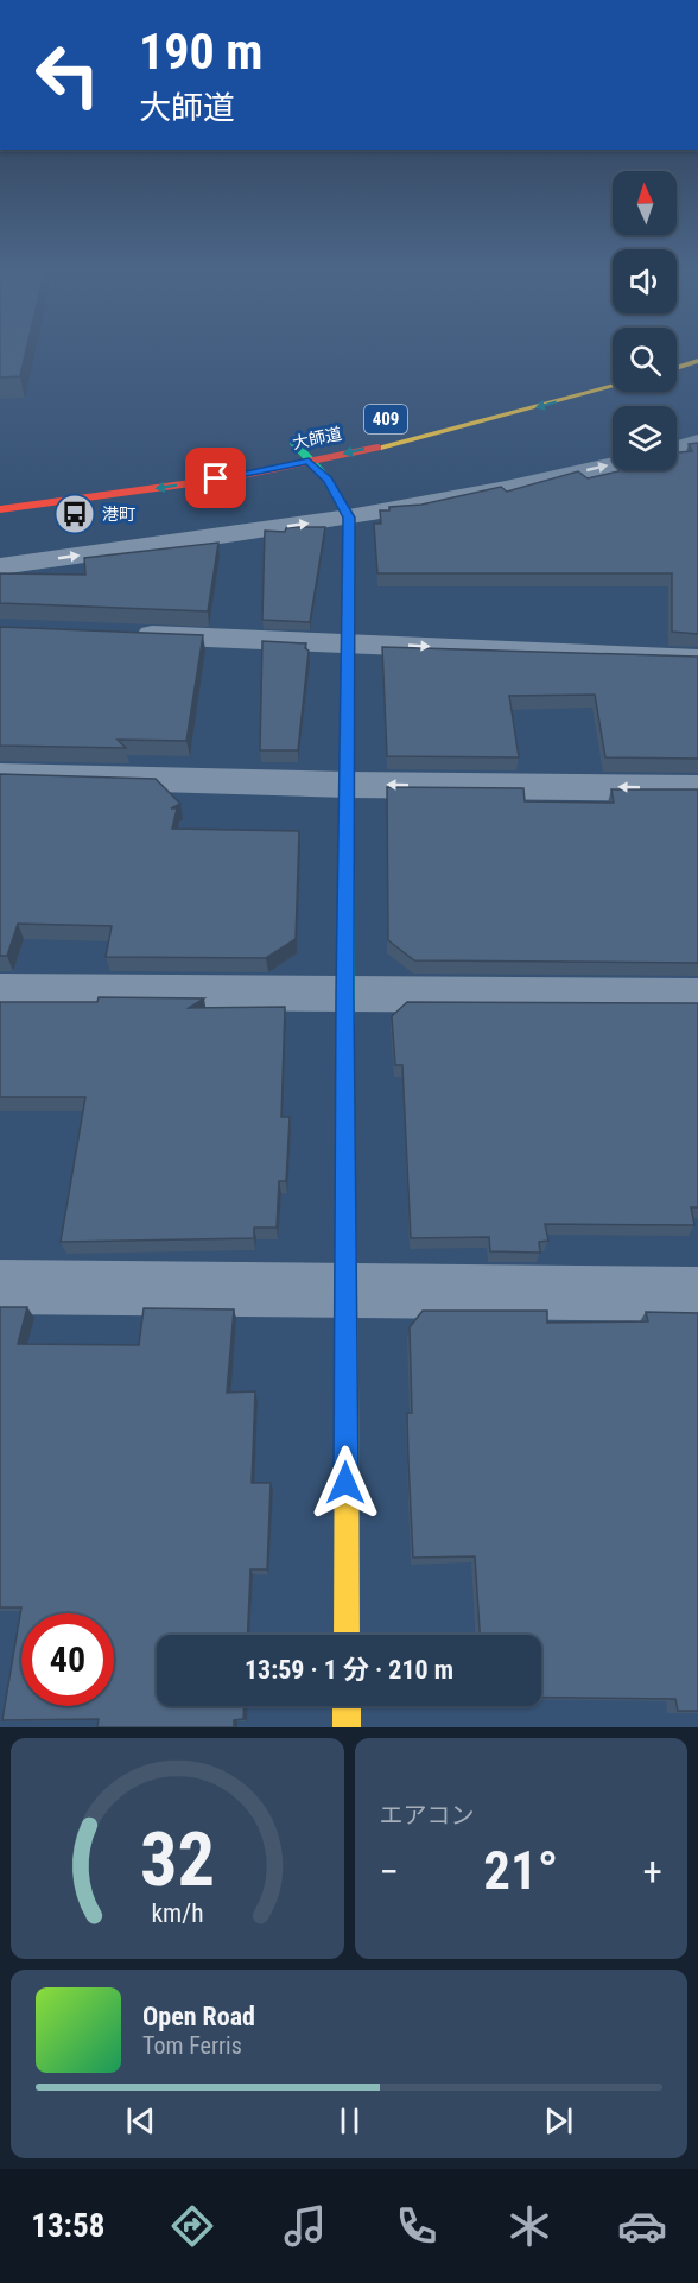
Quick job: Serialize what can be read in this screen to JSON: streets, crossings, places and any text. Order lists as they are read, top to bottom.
{
  "streets": {
    "main road": ["409", "大師道"]
  },
  "one_way": ["大師道"],
  "places": {
    "bus stop": ["港町"]
  },
  "north": "top",
  "page": {
    "turn": ["190 m", "大師道"],
    "limit": "40",
    "trip": "13:59 · 1 分 · 210 m",
    "tile": "エアコン",
    "heat": ["−", "21°", "+"],
    "song": ["Open Road", "Tom Ferris"],
    "tabs": "13:58",
    "gauge": ["32", "km/h"]
  }
}
